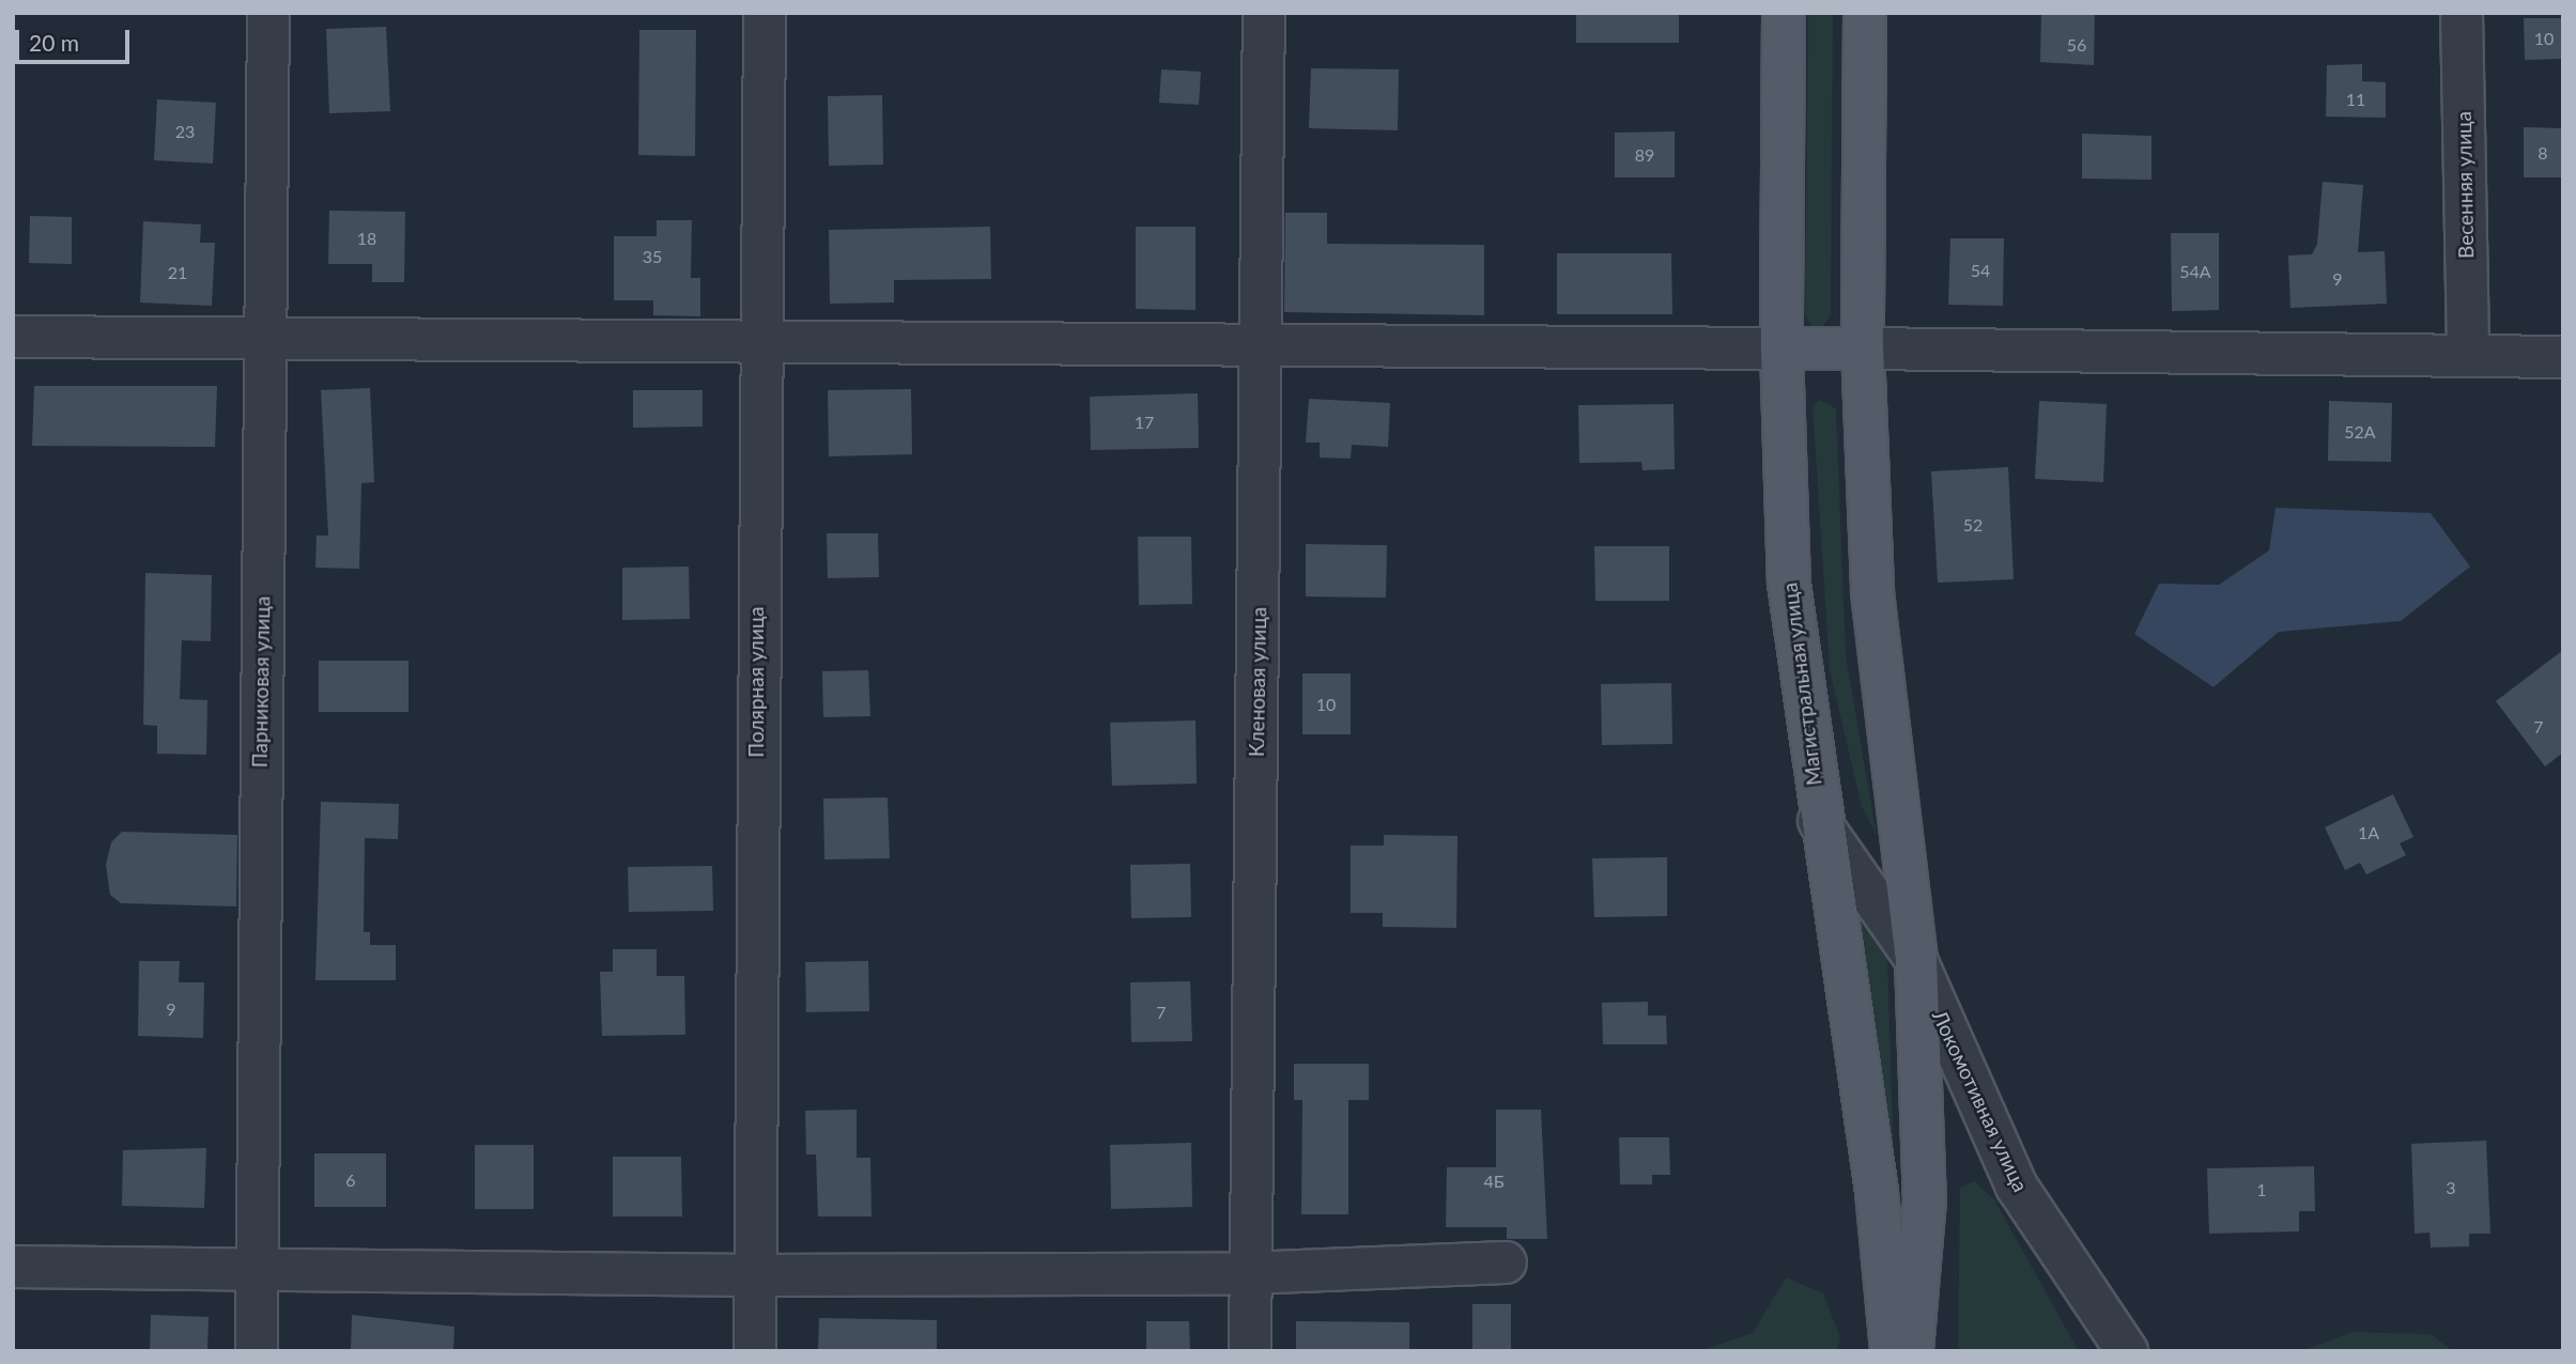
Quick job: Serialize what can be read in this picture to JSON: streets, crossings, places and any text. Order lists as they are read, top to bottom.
{
  "streets": {
    "main road": ["Магистральная улица"],
    "street": [
      "Весенняя улица",
      "Парниковая улица",
      "Полярная улица",
      "Кленовая улица",
      "Локомотивная улица"
    ]
  },
  "crossings": [
    ["Магистральная улица", "Локомотивная улица"]
  ],
  "house_numbers": [
    "10",
    "56",
    "11",
    "23",
    "8",
    "89",
    "18",
    "35",
    "54",
    "54А",
    "21",
    "9",
    "17",
    "52А",
    "52",
    "10",
    "7",
    "1А",
    "9",
    "7",
    "6",
    "4Б",
    "3",
    "1"
  ],
  "scale_bar": "20 m"
}
